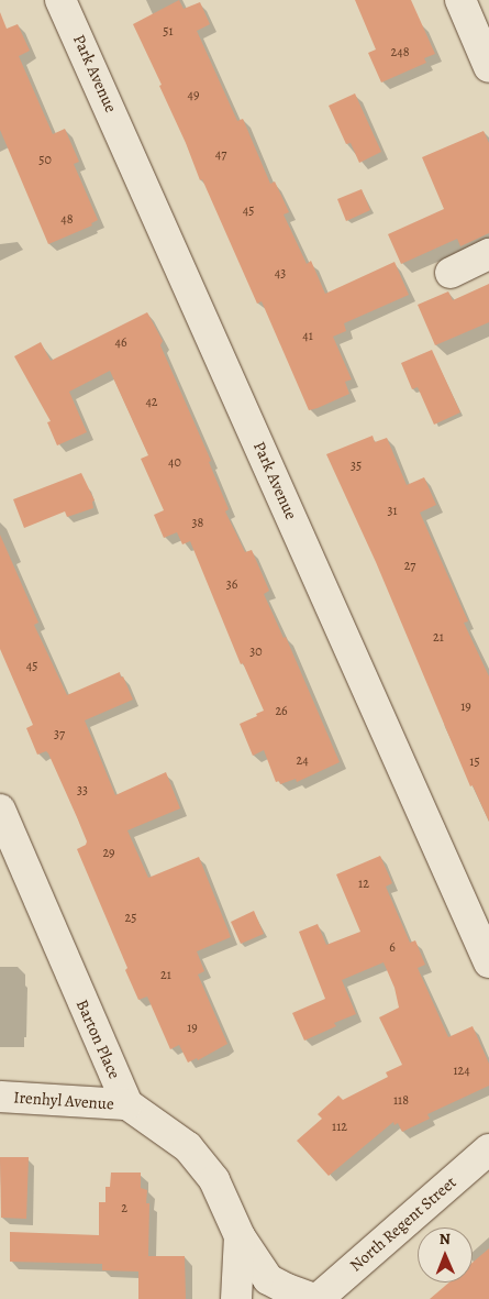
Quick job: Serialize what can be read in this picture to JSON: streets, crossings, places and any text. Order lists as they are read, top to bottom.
{
  "streets": {
    "street": [
      "Park Avenue",
      "Barton Place",
      "Irenhyl Avenue",
      "North Regent Street"
    ]
  },
  "crossings": [
    ["Barton Place", "Irenhyl Avenue"]
  ],
  "house_numbers": [
    "51",
    "248",
    "49",
    "47",
    "50",
    "45",
    "48",
    "43",
    "41",
    "46",
    "42",
    "40",
    "35",
    "31",
    "38",
    "27",
    "36",
    "21",
    "30",
    "45",
    "19",
    "26",
    "37",
    "24",
    "15",
    "33",
    "29",
    "12",
    "25",
    "6",
    "21",
    "19",
    "124",
    "118",
    "112",
    "2"
  ],
  "north": "top"
}
